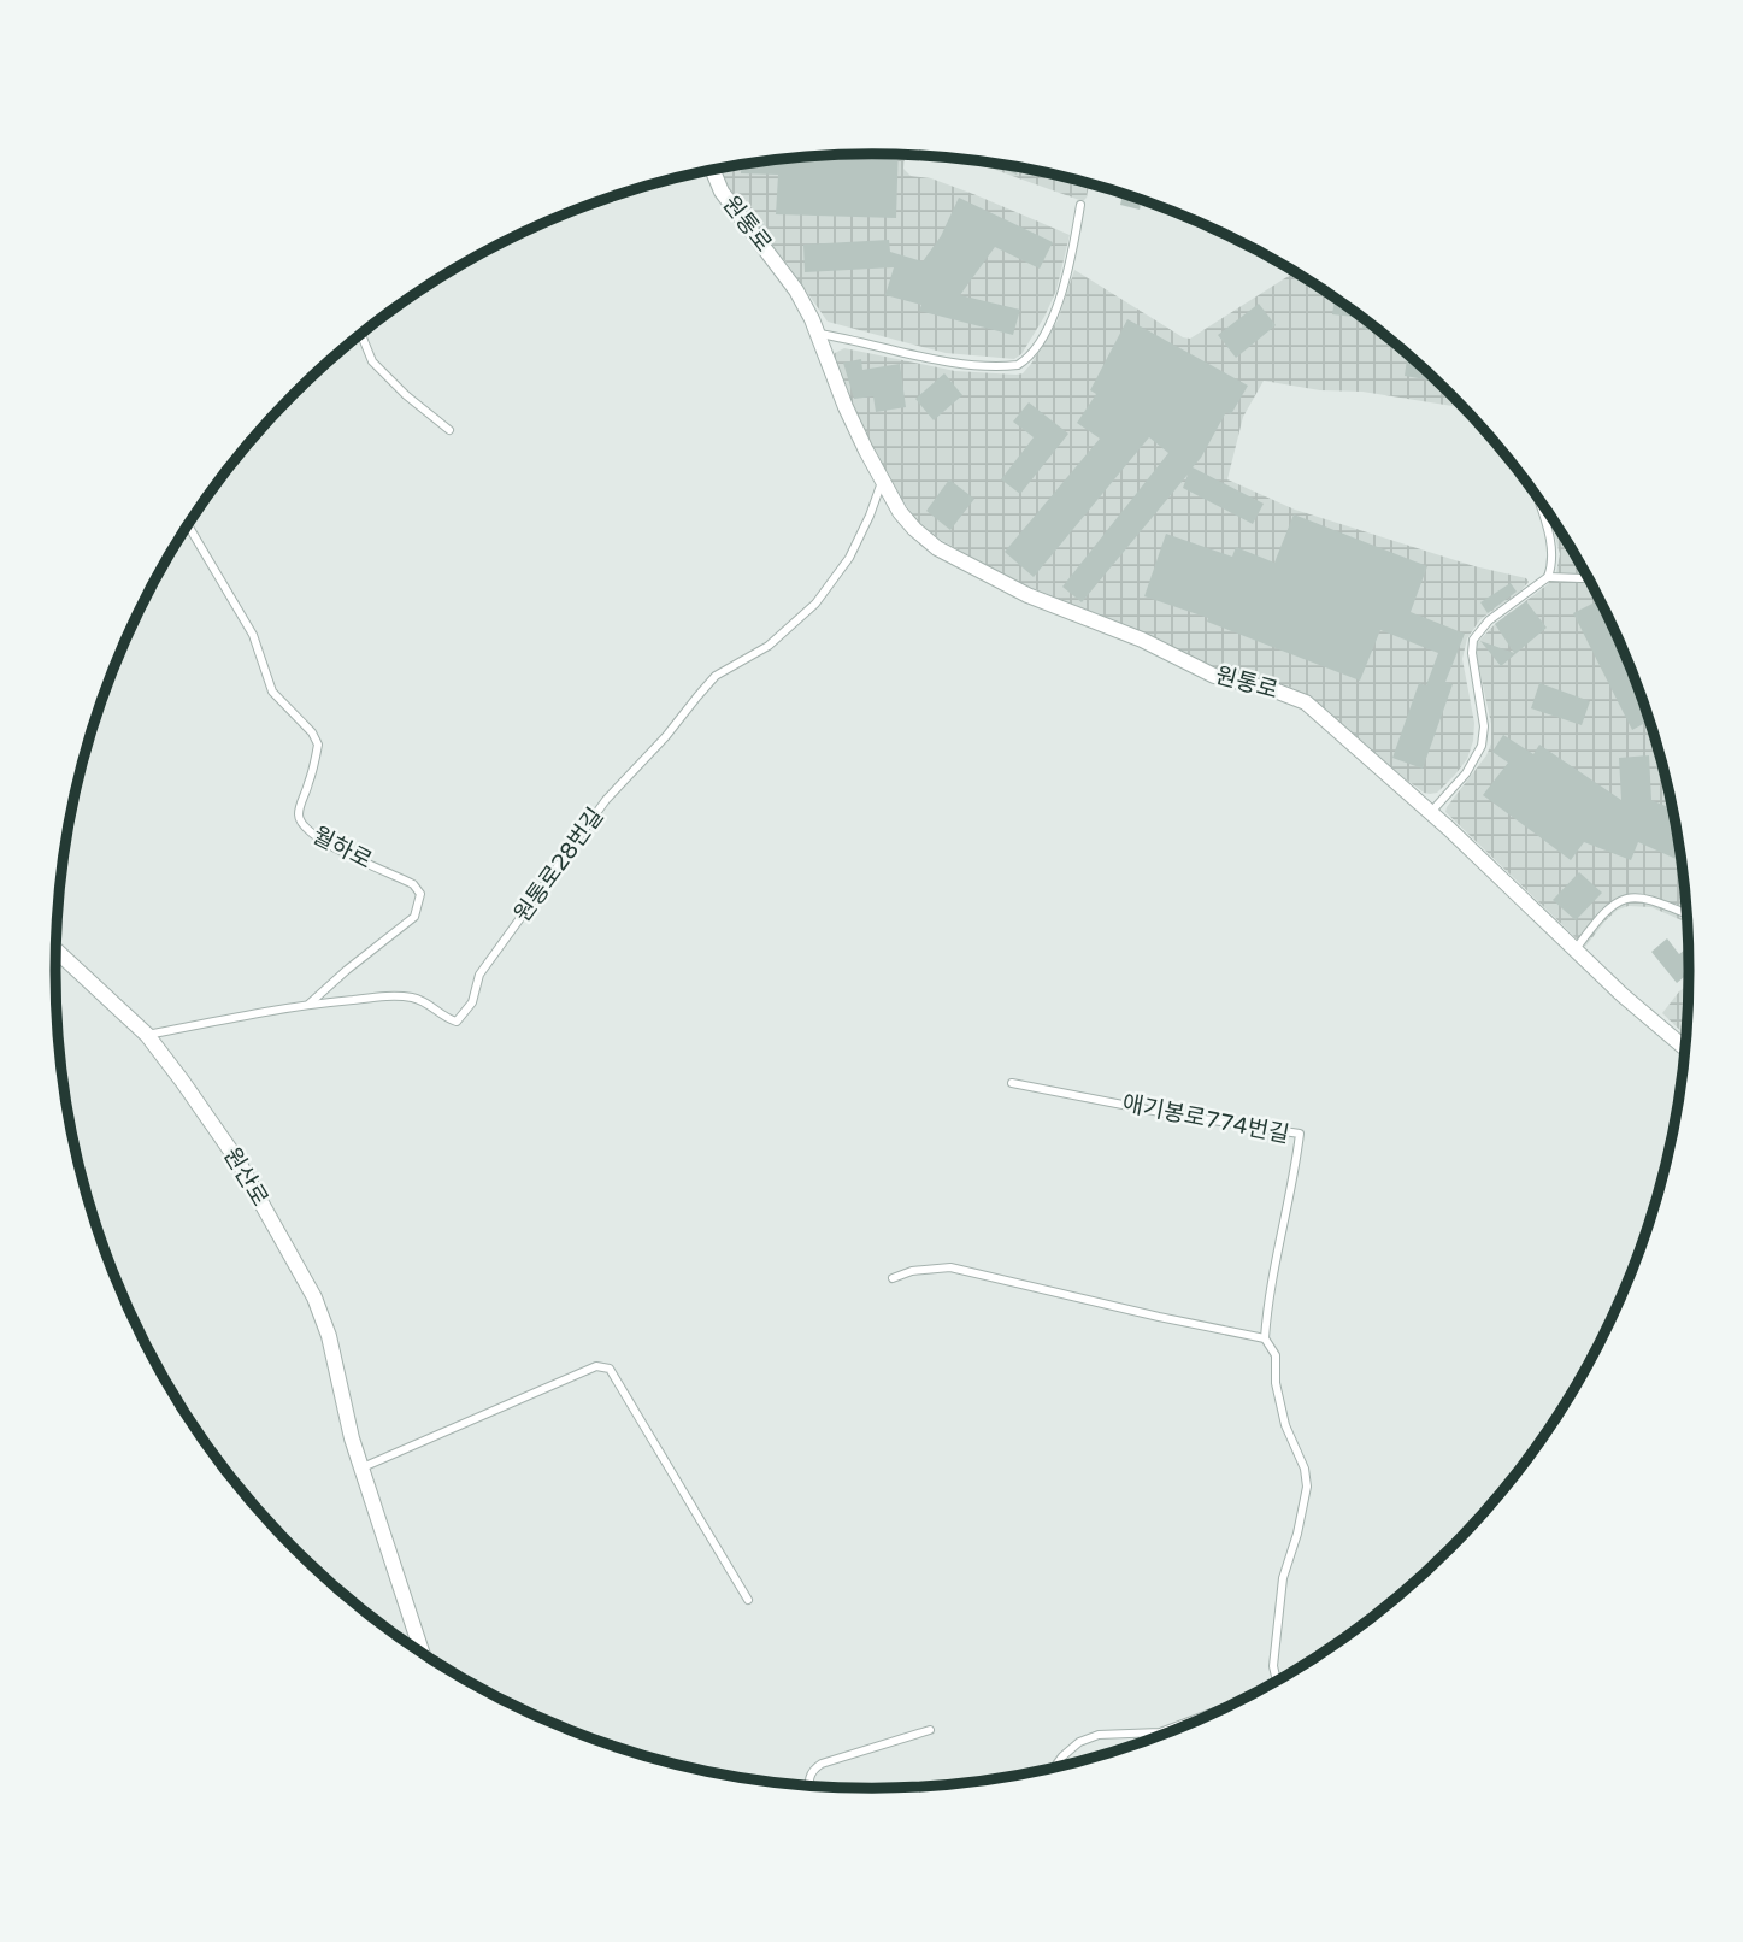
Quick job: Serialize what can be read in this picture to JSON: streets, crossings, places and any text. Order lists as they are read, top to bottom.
{
  "streets": {
    "street": ["원통로", "원산로"],
    "lane": ["월하로", "원통로28번길", "애기봉로774번길"]
  },
  "crossings": [
    ["원통로", "원통로28번길"],
    ["월하로", "원통로28번길"],
    ["원통로28번길", "원산로"]
  ]
}
